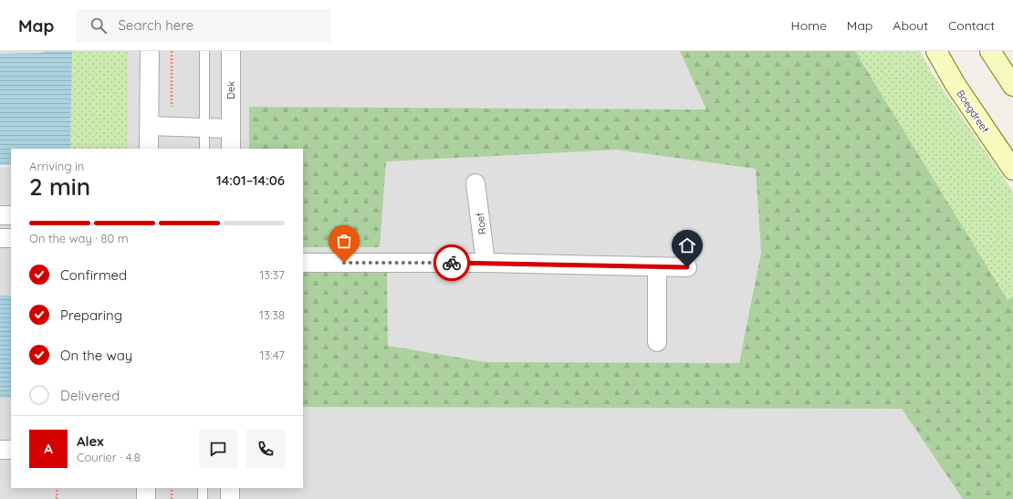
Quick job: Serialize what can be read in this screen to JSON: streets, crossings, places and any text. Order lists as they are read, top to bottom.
{
  "streets": {
    "street": ["Dek", "Boegdreef", "Roef"]
  },
  "page": {
    "header": "Map",
    "search": "Search here",
    "nav": [
      "Home",
      "Map",
      "About",
      "Contact"
    ],
    "heading": ["2 min", "Arriving in", "14:01–14:06"],
    "panel": ["Alex", "Courier · 4.8"],
    "bar": "On the way · 80 m",
    "list": [
      ["Confirmed", "13:37"],
      ["Preparing", "13:38"],
      ["On the way", "13:47"],
      "Delivered"
    ],
    "round": "A"
  }
}
